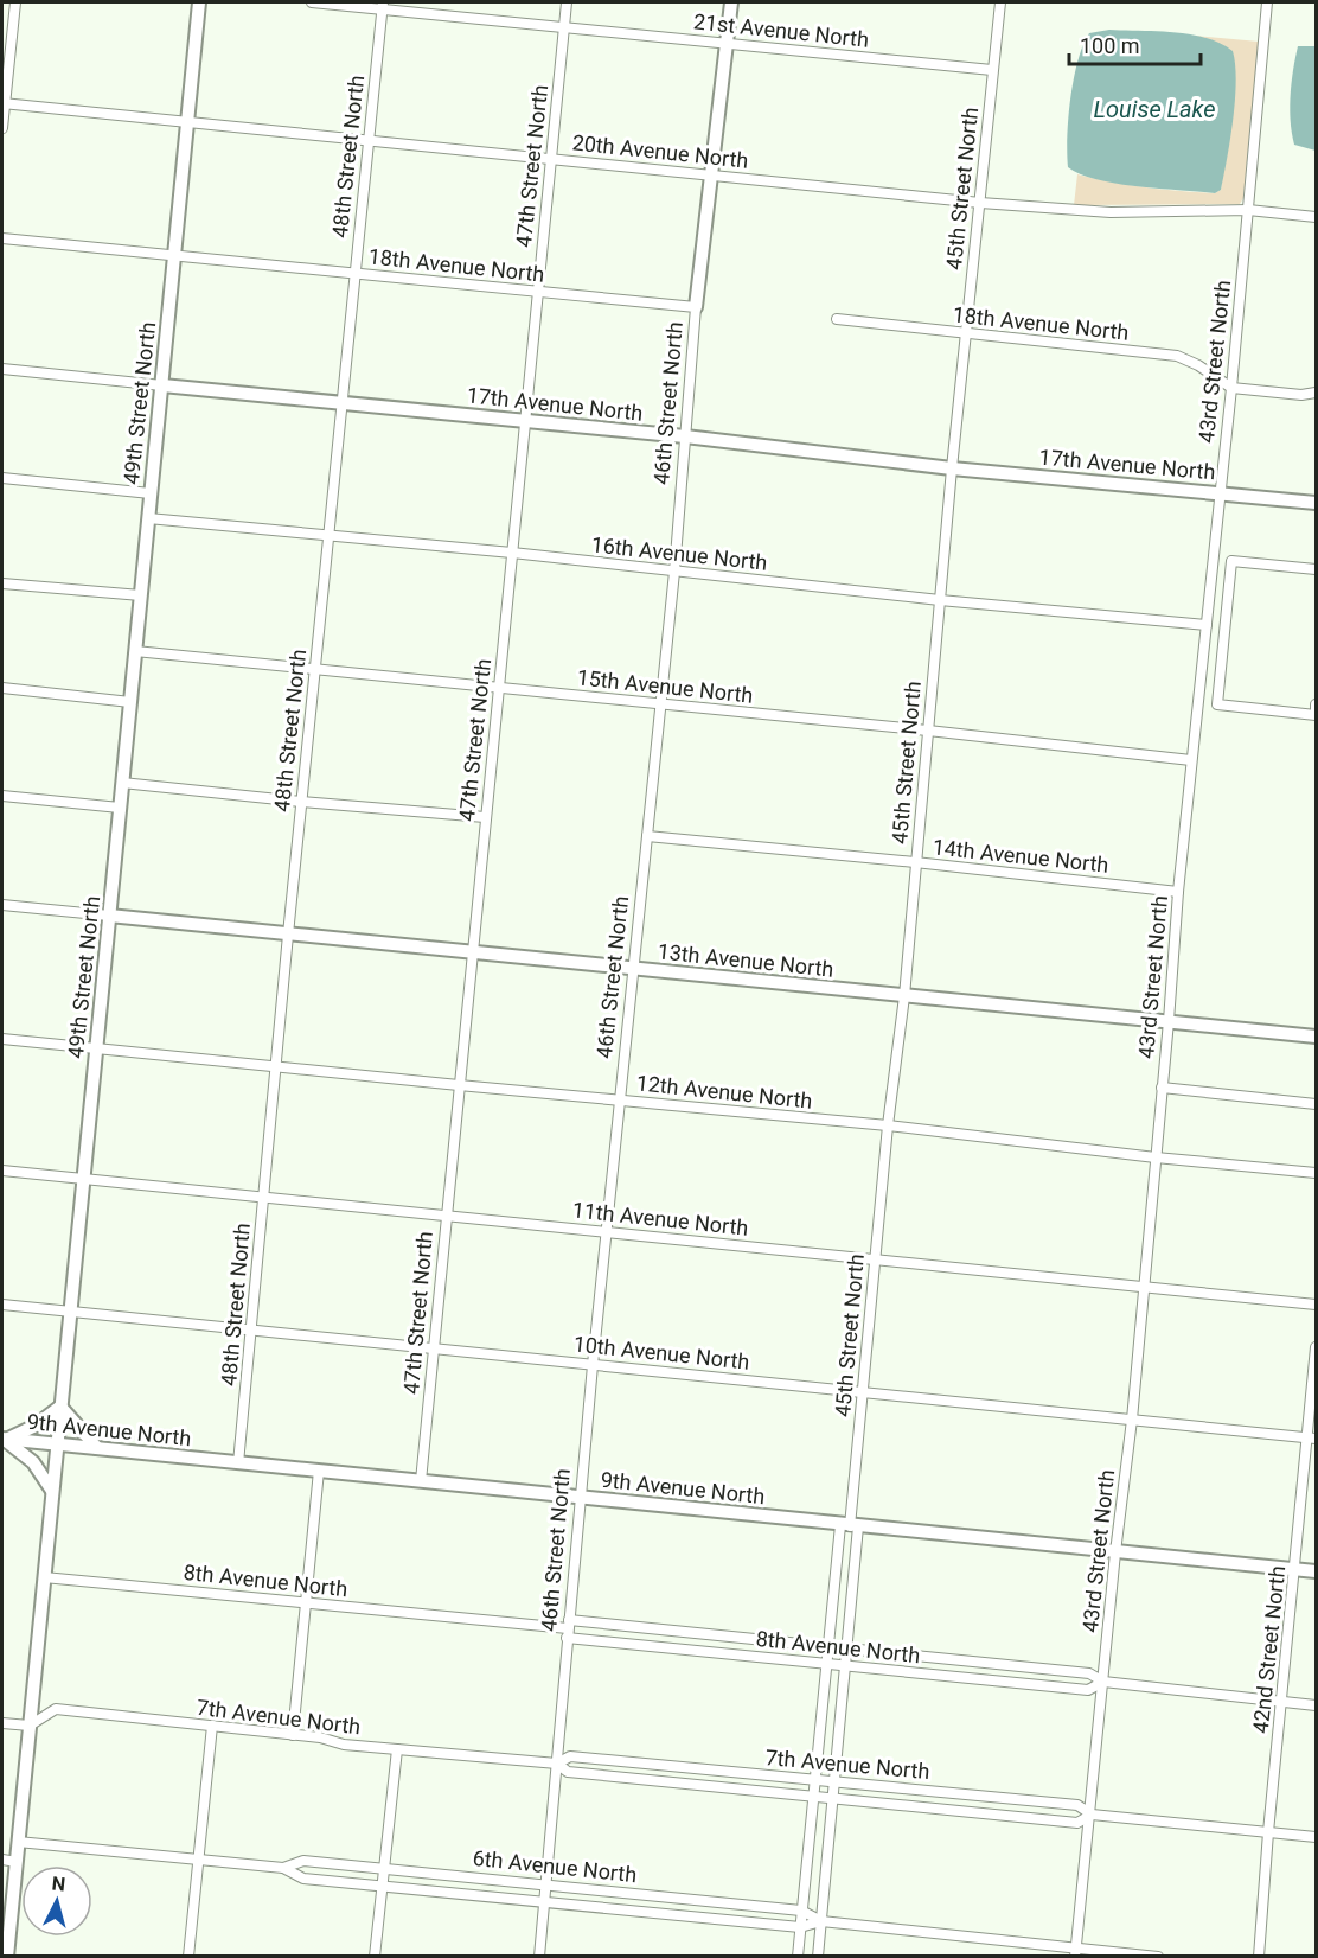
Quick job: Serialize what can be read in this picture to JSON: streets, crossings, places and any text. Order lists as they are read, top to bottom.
{
  "streets": {
    "street": [
      "21st Avenue North",
      "20th Avenue North",
      "48th Street North",
      "47th Street North",
      "45th Street North",
      "18th Avenue North",
      "43rd Street North",
      "49th Street North",
      "46th Street North",
      "17th Avenue North",
      "16th Avenue North",
      "15th Avenue North",
      "14th Avenue North",
      "13th Avenue North",
      "12th Avenue North",
      "11th Avenue North",
      "10th Avenue North",
      "9th Avenue North",
      "8th Avenue North",
      "42nd Street North",
      "7th Avenue North",
      "6th Avenue North"
    ]
  },
  "crossings": [
    ["21st Avenue North", "48th Street North"],
    ["21st Avenue North", "47th Street North"],
    ["21st Avenue North", "45th Street North"],
    ["21st Avenue North", "46th Street North"],
    ["20th Avenue North", "48th Street North"],
    ["20th Avenue North", "47th Street North"],
    ["20th Avenue North", "45th Street North"],
    ["20th Avenue North", "43rd Street North"],
    ["20th Avenue North", "49th Street North"],
    ["20th Avenue North", "46th Street North"],
    ["48th Street North", "18th Avenue North"],
    ["48th Street North", "17th Avenue North"],
    ["48th Street North", "16th Avenue North"],
    ["48th Street North", "15th Avenue North"],
    ["48th Street North", "13th Avenue North"],
    ["48th Street North", "12th Avenue North"],
    ["48th Street North", "11th Avenue North"],
    ["48th Street North", "10th Avenue North"],
    ["48th Street North", "9th Avenue North"],
    ["47th Street North", "18th Avenue North"],
    ["47th Street North", "17th Avenue North"],
    ["47th Street North", "16th Avenue North"],
    ["47th Street North", "15th Avenue North"],
    ["47th Street North", "13th Avenue North"],
    ["47th Street North", "12th Avenue North"],
    ["47th Street North", "11th Avenue North"],
    ["47th Street North", "10th Avenue North"],
    ["47th Street North", "9th Avenue North"],
    ["45th Street North", "18th Avenue North"],
    ["45th Street North", "17th Avenue North"],
    ["45th Street North", "16th Avenue North"],
    ["45th Street North", "15th Avenue North"],
    ["45th Street North", "14th Avenue North"],
    ["45th Street North", "13th Avenue North"],
    ["45th Street North", "12th Avenue North"],
    ["45th Street North", "11th Avenue North"],
    ["45th Street North", "10th Avenue North"],
    ["45th Street North", "9th Avenue North"],
    ["45th Street North", "8th Avenue North"],
    ["45th Street North", "7th Avenue North"],
    ["45th Street North", "6th Avenue North"],
    ["18th Avenue North", "43rd Street North"],
    ["18th Avenue North", "49th Street North"],
    ["18th Avenue North", "46th Street North"],
    ["43rd Street North", "17th Avenue North"],
    ["43rd Street North", "16th Avenue North"],
    ["43rd Street North", "15th Avenue North"],
    ["43rd Street North", "14th Avenue North"],
    ["43rd Street North", "13th Avenue North"],
    ["43rd Street North", "12th Avenue North"],
    ["43rd Street North", "11th Avenue North"],
    ["43rd Street North", "10th Avenue North"],
    ["43rd Street North", "9th Avenue North"],
    ["43rd Street North", "8th Avenue North"],
    ["43rd Street North", "7th Avenue North"],
    ["43rd Street North", "6th Avenue North"],
    ["49th Street North", "17th Avenue North"],
    ["49th Street North", "16th Avenue North"],
    ["49th Street North", "15th Avenue North"],
    ["49th Street North", "13th Avenue North"],
    ["49th Street North", "12th Avenue North"],
    ["49th Street North", "11th Avenue North"],
    ["49th Street North", "10th Avenue North"],
    ["49th Street North", "9th Avenue North"],
    ["49th Street North", "8th Avenue North"],
    ["49th Street North", "7th Avenue North"],
    ["49th Street North", "6th Avenue North"],
    ["46th Street North", "17th Avenue North"],
    ["46th Street North", "16th Avenue North"],
    ["46th Street North", "15th Avenue North"],
    ["46th Street North", "14th Avenue North"],
    ["46th Street North", "13th Avenue North"],
    ["46th Street North", "12th Avenue North"],
    ["46th Street North", "11th Avenue North"],
    ["46th Street North", "10th Avenue North"],
    ["46th Street North", "9th Avenue North"],
    ["46th Street North", "8th Avenue North"],
    ["46th Street North", "7th Avenue North"],
    ["46th Street North", "6th Avenue North"],
    ["10th Avenue North", "42nd Street North"],
    ["9th Avenue North", "42nd Street North"],
    ["8th Avenue North", "42nd Street North"],
    ["42nd Street North", "7th Avenue North"]
  ],
  "water": ["Louise Lake"],
  "scale_bar": "100 m",
  "north": "top"
}
